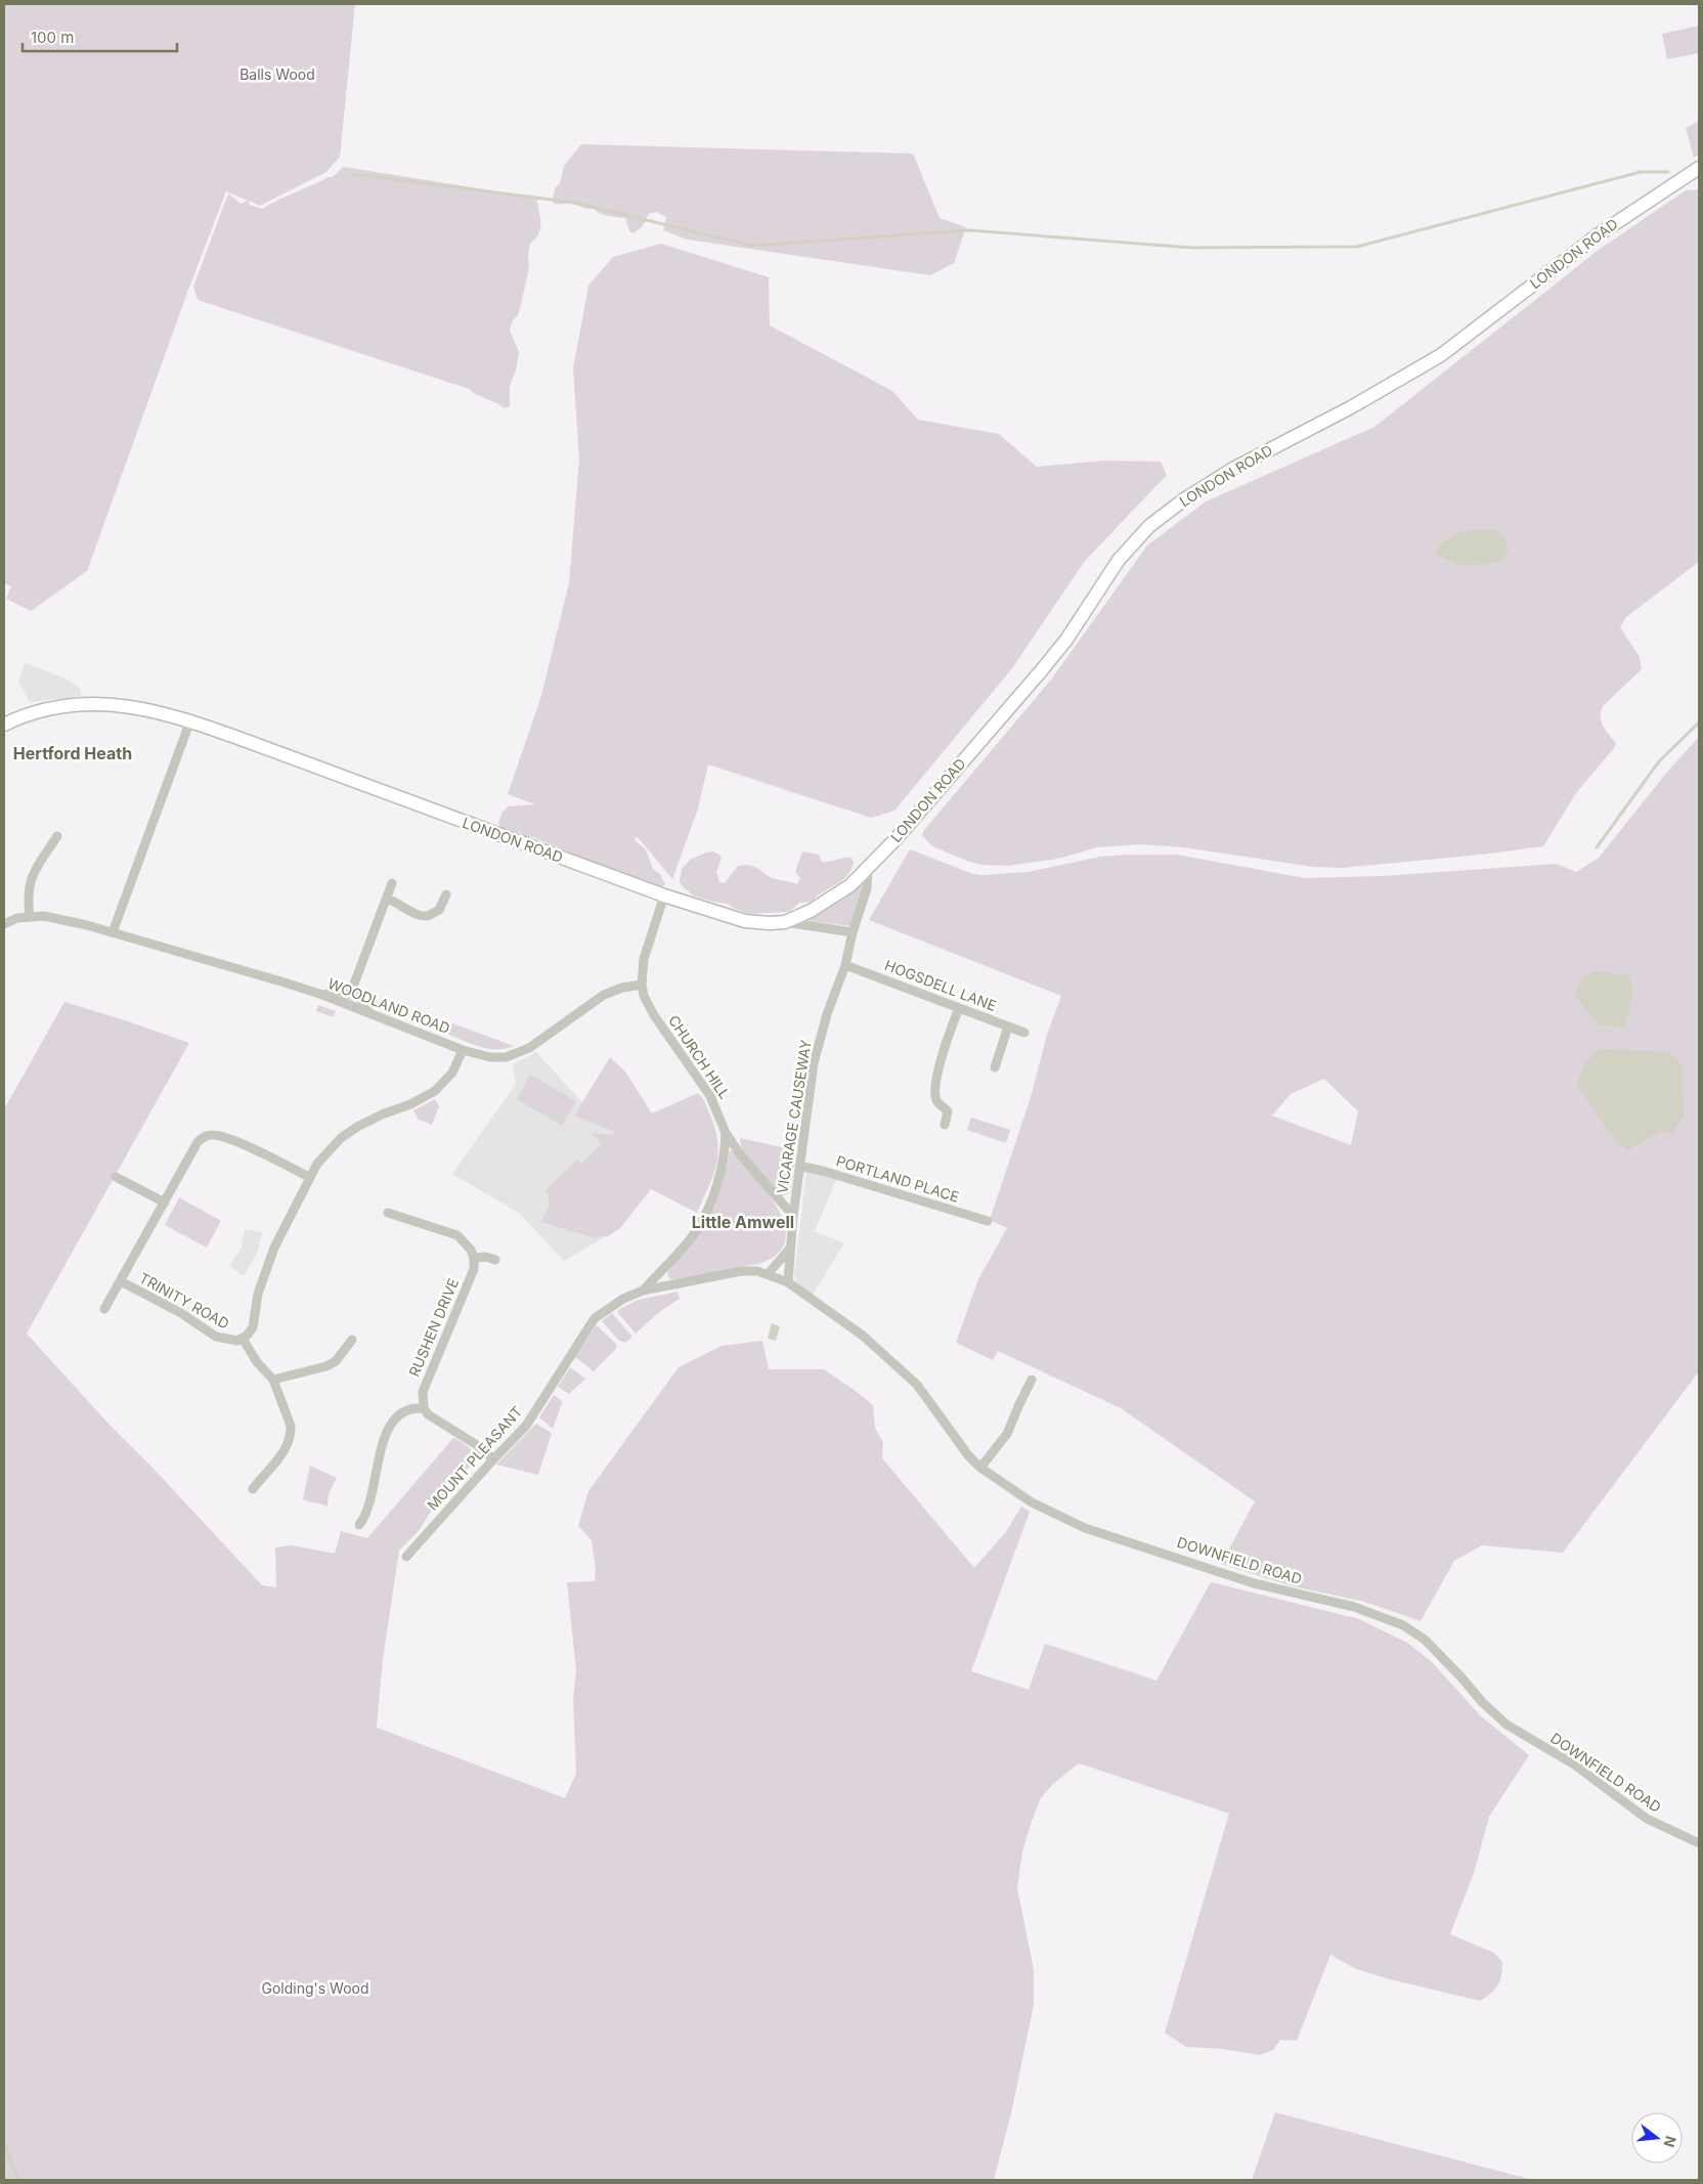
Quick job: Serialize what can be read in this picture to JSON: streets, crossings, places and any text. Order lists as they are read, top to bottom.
{
  "streets": {
    "main road": ["LONDON ROAD"],
    "street": [
      "HOGSDELL LANE",
      "WOODLAND ROAD",
      "CHURCH HILL",
      "VICARAGE CAUSEWAY",
      "PORTLAND PLACE",
      "TRINITY ROAD",
      "RUSHEN DRIVE",
      "MOUNT PLEASANT",
      "DOWNFIELD ROAD"
    ]
  },
  "crossings": [
    ["LONDON ROAD", "CHURCH HILL"],
    ["LONDON ROAD", "VICARAGE CAUSEWAY"],
    ["HOGSDELL LANE", "VICARAGE CAUSEWAY"],
    ["WOODLAND ROAD", "CHURCH HILL"],
    ["WOODLAND ROAD", "TRINITY ROAD"],
    ["CHURCH HILL", "VICARAGE CAUSEWAY"],
    ["CHURCH HILL", "MOUNT PLEASANT"],
    ["VICARAGE CAUSEWAY", "PORTLAND PLACE"],
    ["VICARAGE CAUSEWAY", "MOUNT PLEASANT"],
    ["VICARAGE CAUSEWAY", "DOWNFIELD ROAD"],
    ["MOUNT PLEASANT", "DOWNFIELD ROAD"]
  ],
  "districts": ["Hertford Heath", "Little Amwell"],
  "parks": ["Balls Wood", "Golding's Wood"],
  "scale_bar": "100 m",
  "north": "right"
}
